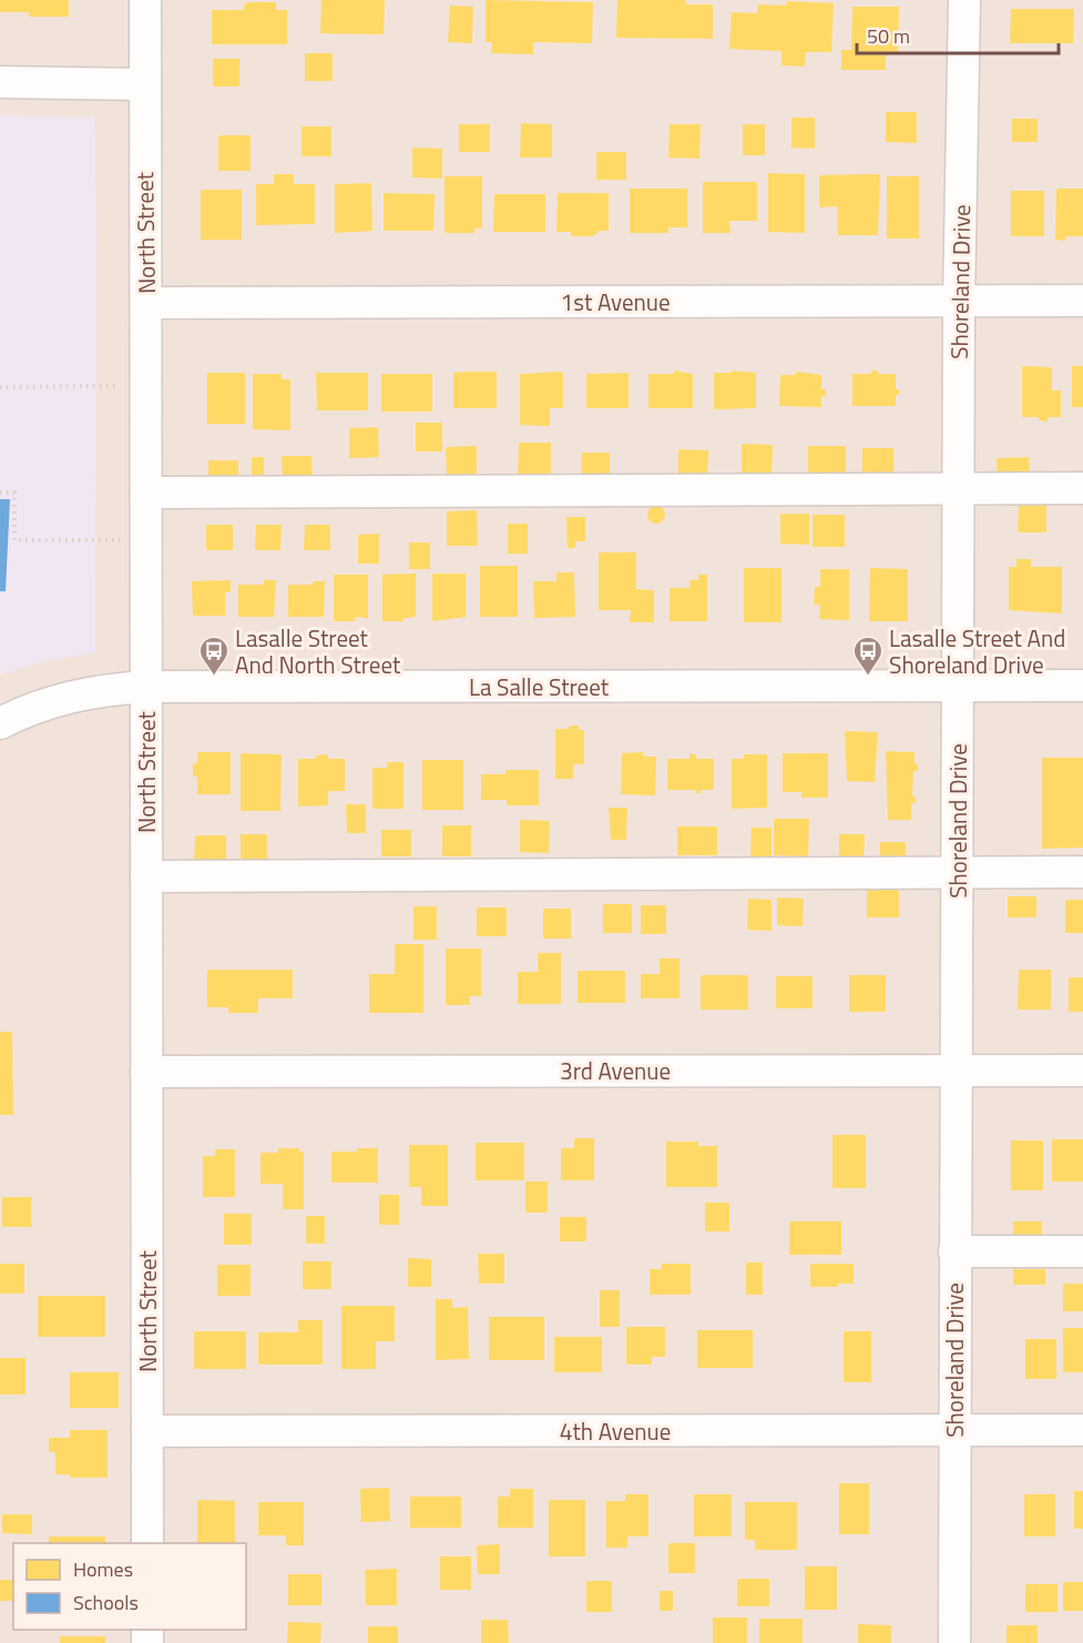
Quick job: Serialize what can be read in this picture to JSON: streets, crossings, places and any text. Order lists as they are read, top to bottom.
{
  "streets": {
    "street": [
      "North Street",
      "Shoreland Drive",
      "1st Avenue",
      "La Salle Street",
      "3rd Avenue",
      "4th Avenue"
    ]
  },
  "crossings": [
    ["North Street", "1st Avenue"],
    ["North Street", "La Salle Street"],
    ["North Street", "3rd Avenue"],
    ["North Street", "4th Avenue"],
    ["Shoreland Drive", "1st Avenue"],
    ["Shoreland Drive", "La Salle Street"],
    ["Shoreland Drive", "3rd Avenue"],
    ["Shoreland Drive", "4th Avenue"]
  ],
  "places": {
    "bus stop": ["Lasalle Street And North Street", "Lasalle Street And Shoreland Drive"]
  },
  "legend": ["Homes", "Schools"],
  "scale_bar": "50 m"
}
